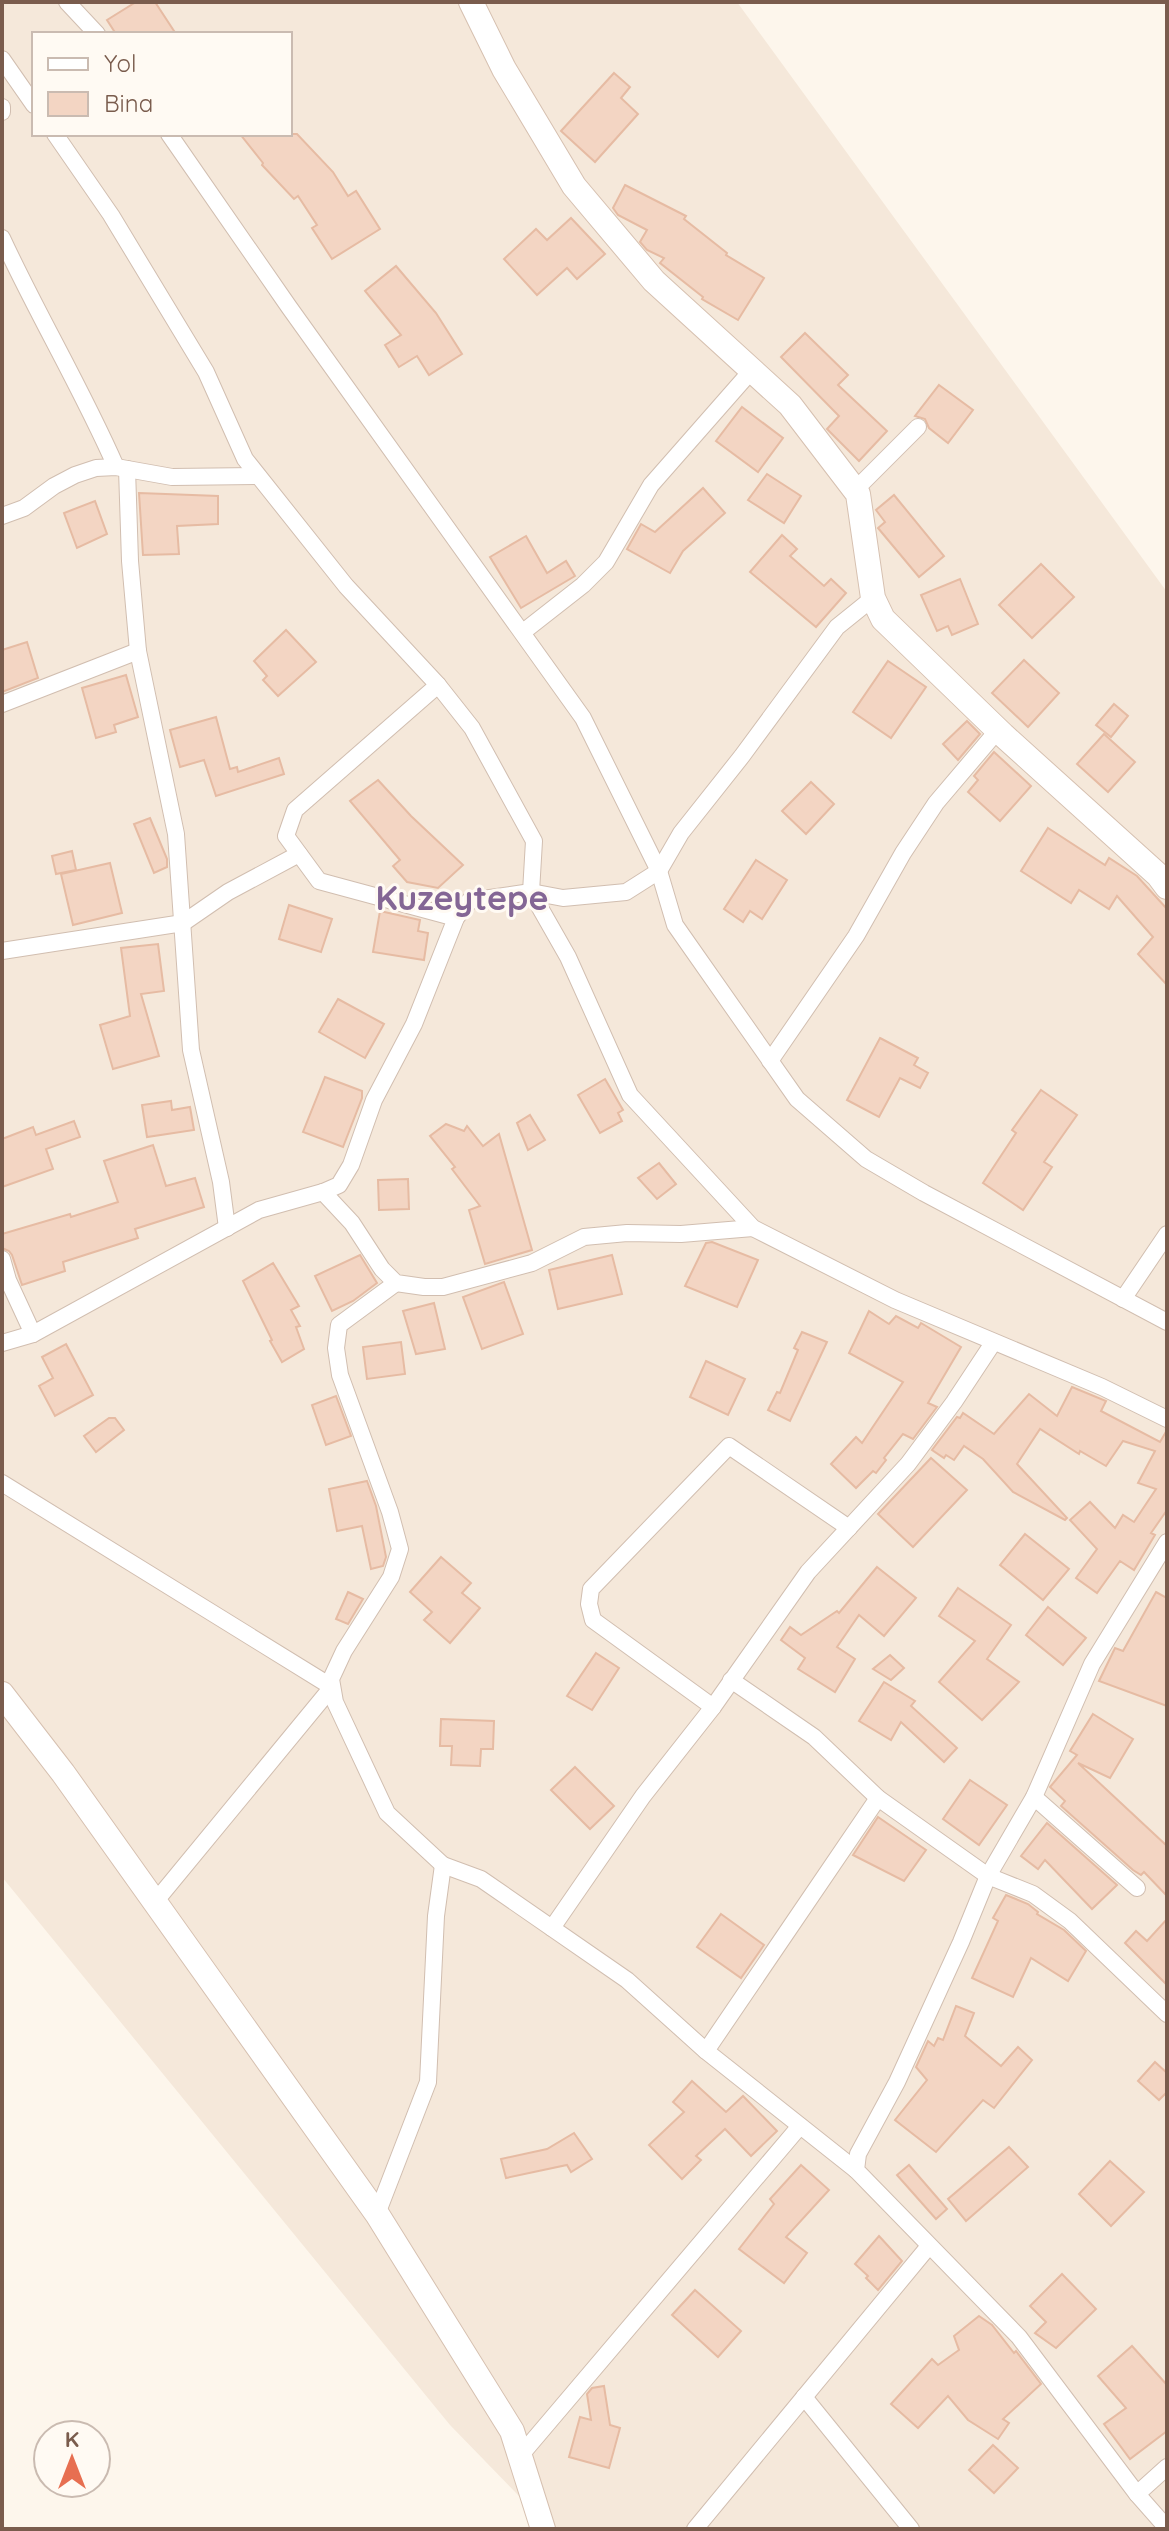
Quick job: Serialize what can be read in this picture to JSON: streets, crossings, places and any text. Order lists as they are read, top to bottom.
{
  "districts": ["Kuzeytepe"],
  "legend": ["Yol", "Bina"],
  "north": "top"
}
